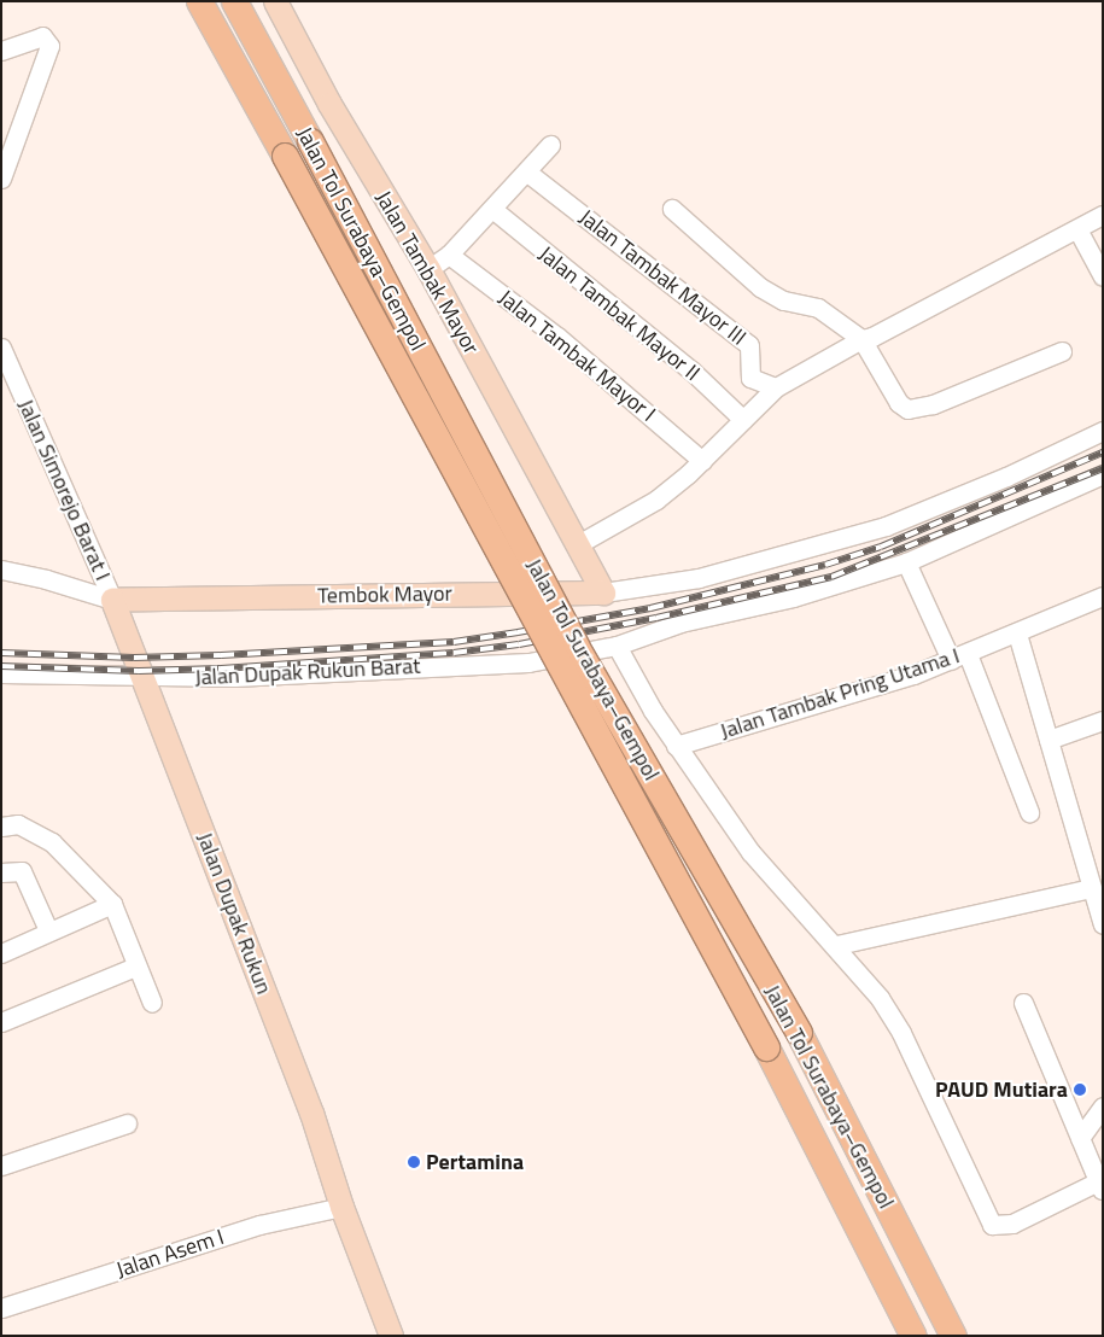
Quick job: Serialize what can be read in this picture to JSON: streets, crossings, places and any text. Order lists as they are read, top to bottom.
{
  "streets": {
    "highway": ["Jalan Tol Surabaya–Gempol"],
    "main road": ["Jalan Tambak Mayor", "Tembok Mayor", "Jalan Dupak Rukun"],
    "street": [
      "Jalan Tambak Mayor III",
      "Jalan Tambak Mayor II",
      "Jalan Tambak Mayor I",
      "Jalan Simorejo Barat I",
      "Jalan Dupak Rukun Barat",
      "Jalan Tambak Pring Utama I",
      "Jalan Asem I"
    ]
  },
  "crossings": [
    ["Jalan Simorejo Barat I", "Tembok Mayor"],
    ["Jalan Simorejo Barat I", "Jalan Dupak Rukun"],
    ["Tembok Mayor", "Jalan Dupak Rukun"],
    ["Jalan Dupak Rukun Barat", "Jalan Dupak Rukun"],
    ["Jalan Dupak Rukun", "Jalan Asem I"]
  ],
  "places": ["PAUD Mutiara", "Pertamina"]
}
